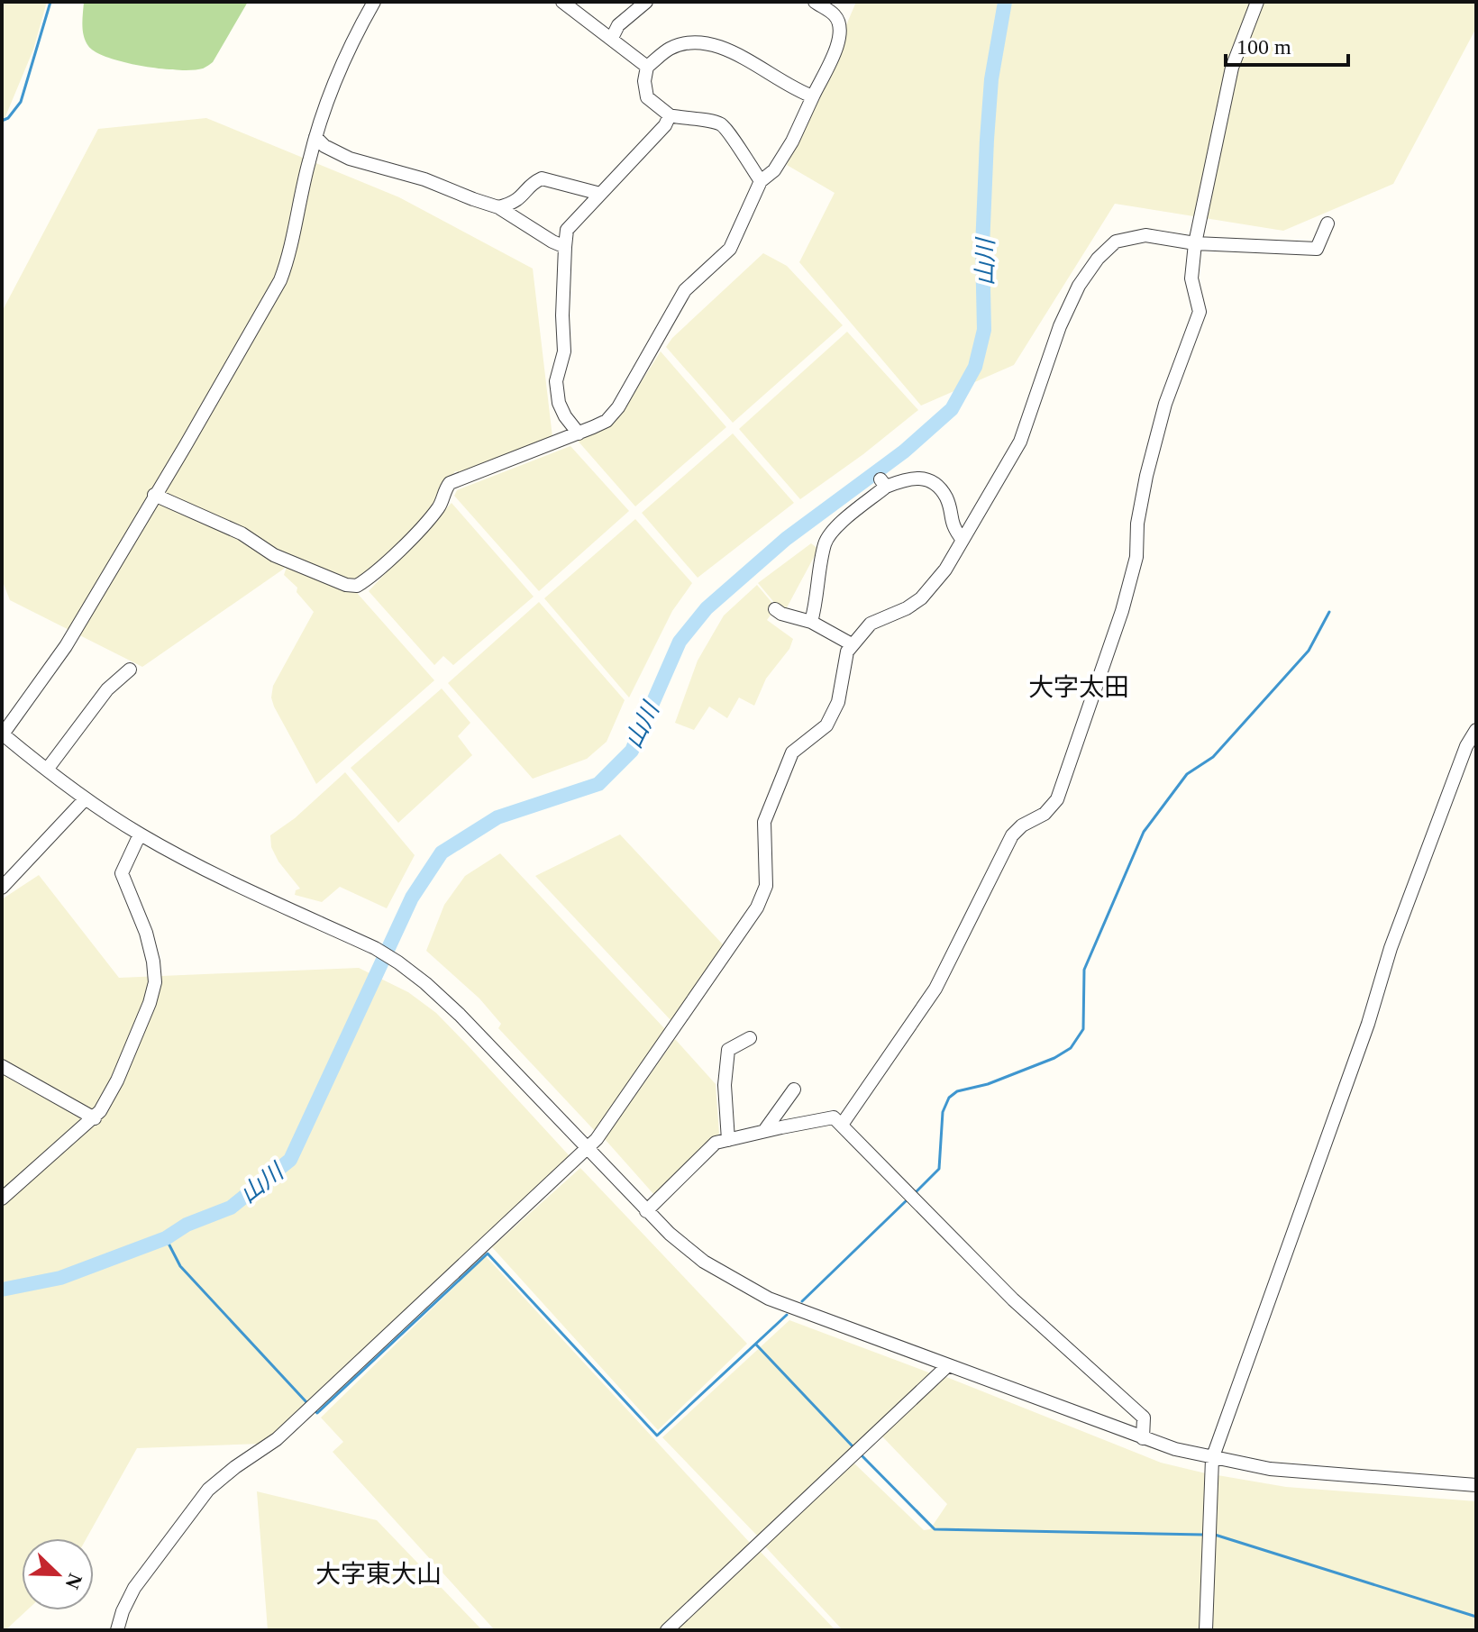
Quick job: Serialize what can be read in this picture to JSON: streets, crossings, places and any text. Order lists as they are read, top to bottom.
{
  "districts": ["大字太田", "大字東大山"],
  "water": ["山川"],
  "scale_bar": "100 m",
  "north": "bottom right"
}
